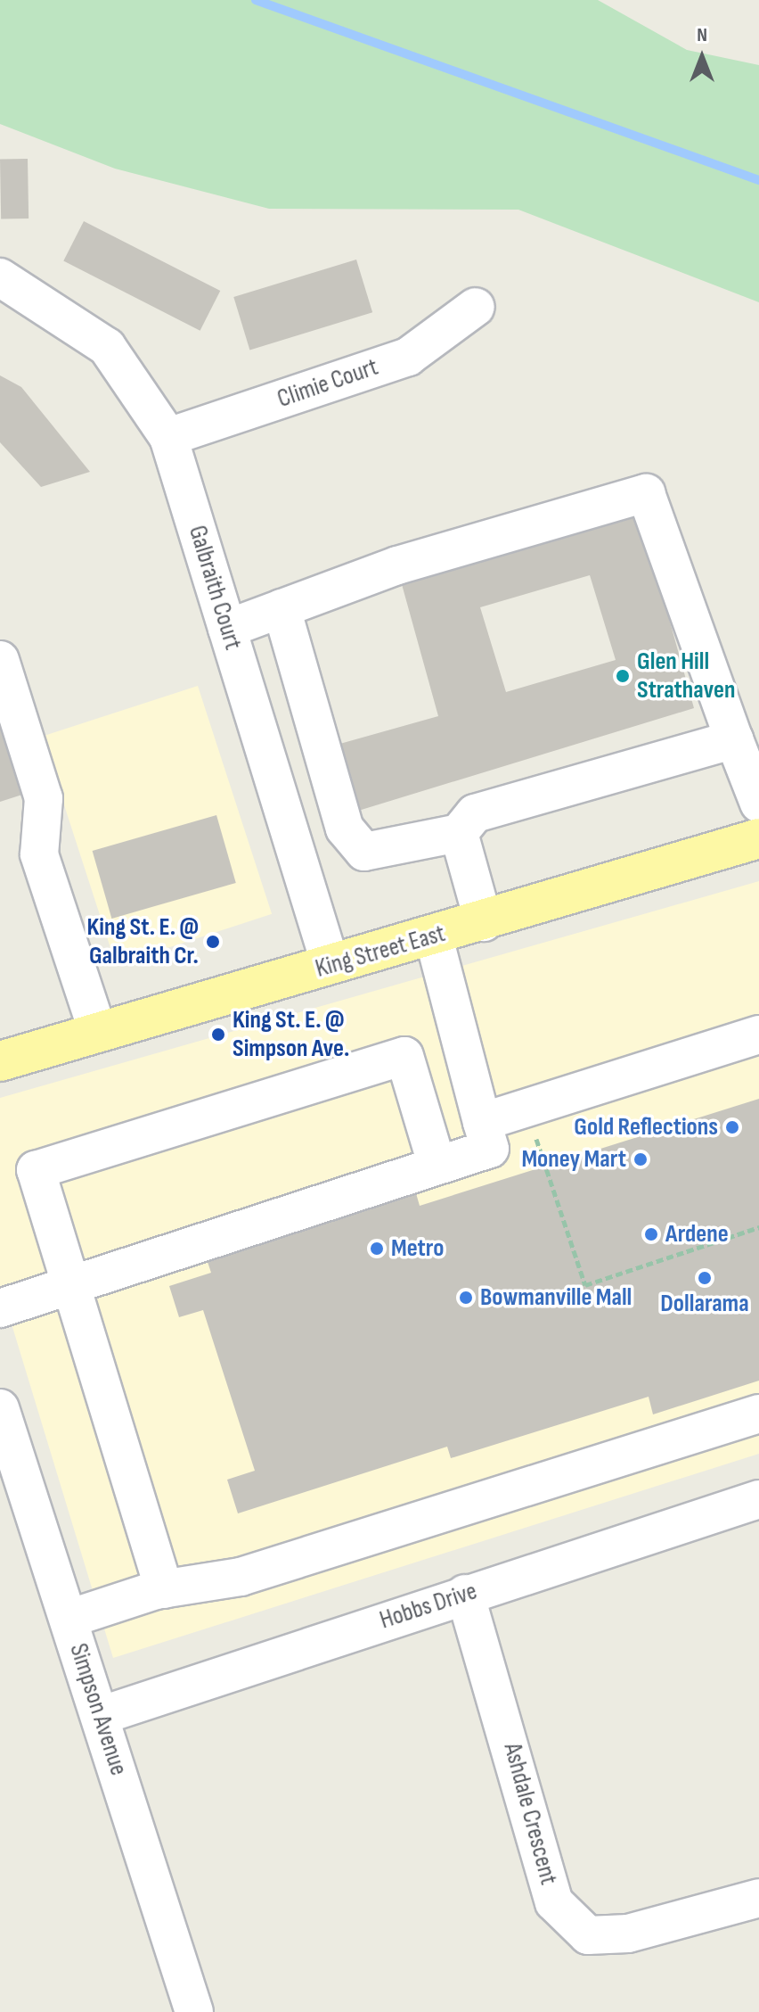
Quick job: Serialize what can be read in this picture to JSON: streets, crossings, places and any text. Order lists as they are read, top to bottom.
{
  "streets": {
    "main road": ["King Street East"],
    "street": [
      "Climie Court",
      "Galbraith Court",
      "Hobbs Drive",
      "Simpson Avenue",
      "Ashdale Crescent"
    ]
  },
  "crossings": [
    ["Climie Court", "Galbraith Court"],
    ["Galbraith Court", "King Street East"],
    ["Hobbs Drive", "Simpson Avenue"],
    ["Hobbs Drive", "Ashdale Crescent"]
  ],
  "places": [
    "Glen Hill Strathaven",
    "King St. E. @ Galbraith Cr.",
    "King St. E. @ Simpson Ave.",
    "Gold Reflections",
    "Money Mart",
    "Ardene",
    "Metro",
    "Dollarama",
    "Bowmanville Mall"
  ],
  "north": "top"
}
